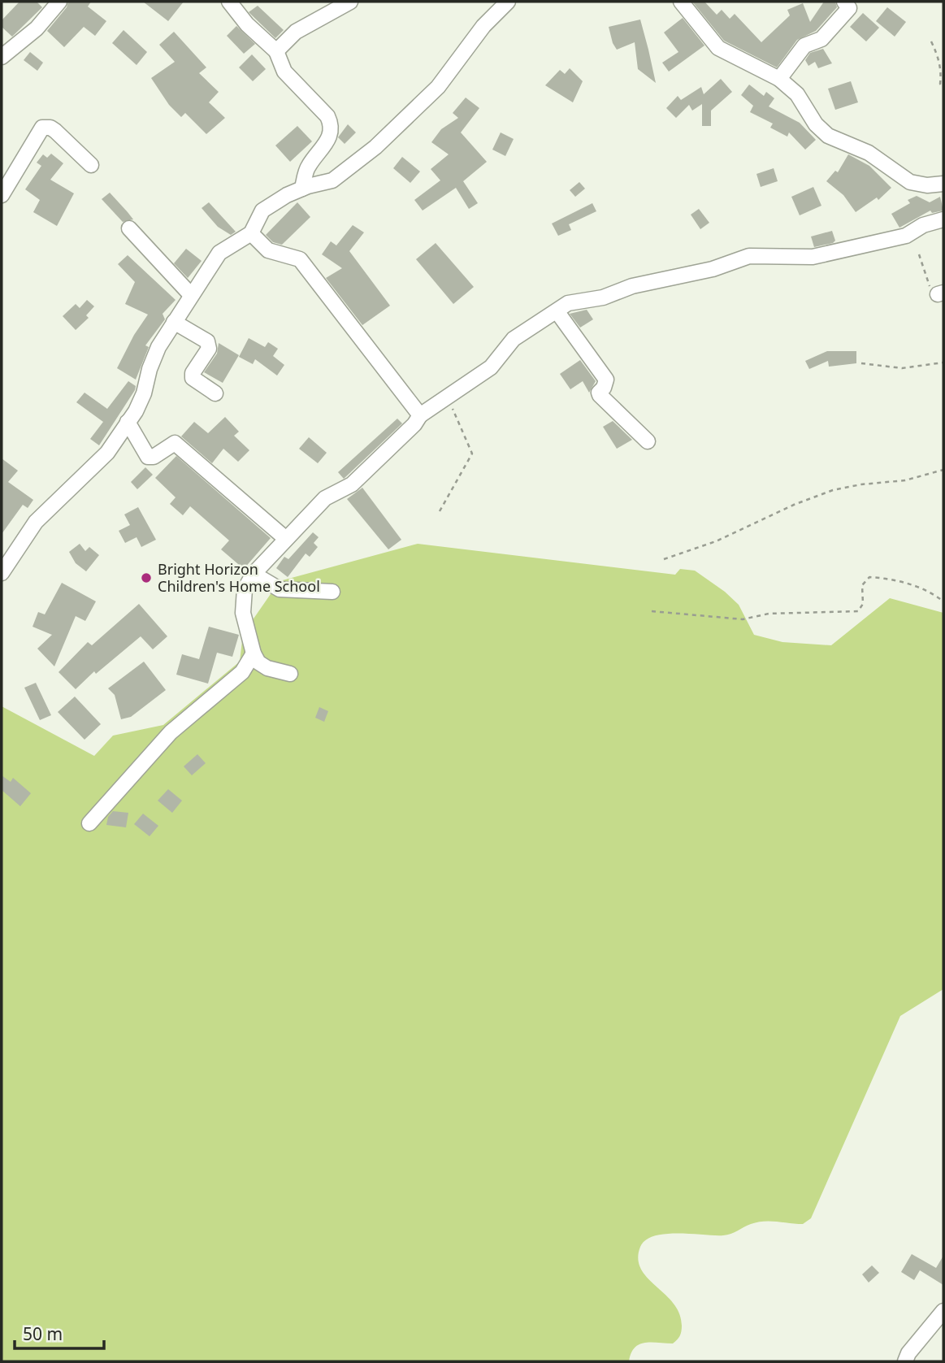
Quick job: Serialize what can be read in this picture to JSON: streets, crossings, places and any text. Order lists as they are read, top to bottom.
{
  "places": ["Bright Horizon Children's Home School"],
  "scale_bar": "50 m"
}
